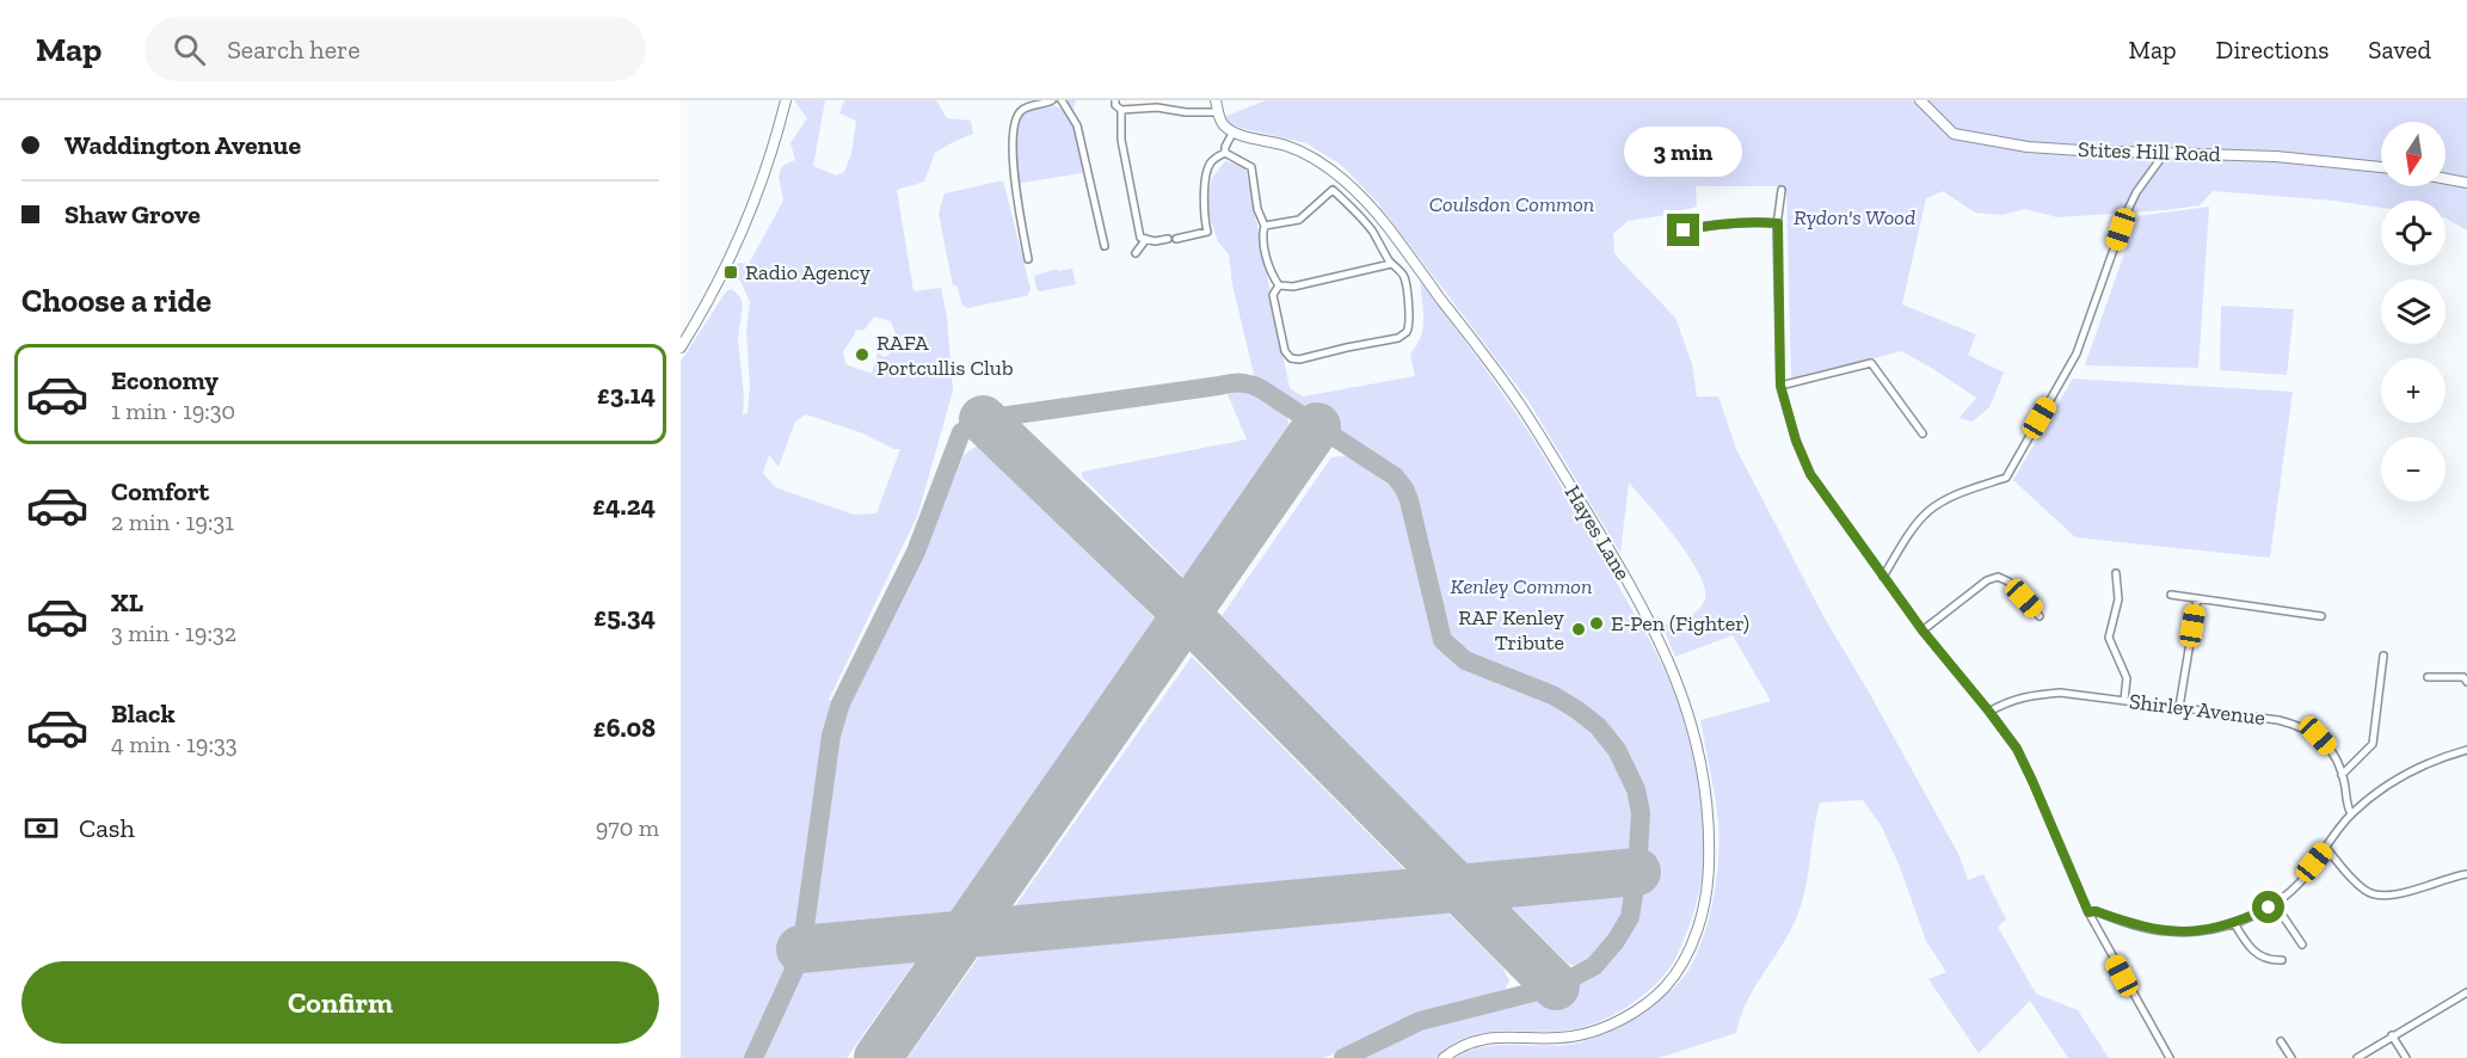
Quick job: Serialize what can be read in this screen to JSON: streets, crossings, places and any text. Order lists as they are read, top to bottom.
{
  "streets": {
    "street": ["Stites Hill Road", "Hayes Lane", "Shirley Avenue"]
  },
  "parks": ["Coulsdon Common", "Rydon's Wood", "Kenley Common"],
  "places": {
    "transit": ["Radio Agency"],
    "other": ["RAFA Portcullis Club", "E-Pen (Fighter)", "RAF Kenley Tribute"]
  },
  "north": "bottom",
  "page": {
    "header": "Map",
    "search": "Search here",
    "nav": ["Map", "Directions", "Saved"],
    "banner": ["Waddington Avenue", "Shaw Grove"],
    "map_buttons": ["+", "−"],
    "bubble": "3 min",
    "heading": "Choose a ride",
    "list": [
      {
        "name": "Economy",
        "note": "1 min · 19:30",
        "value": "£3.14"
      },
      {
        "name": "Comfort",
        "note": "2 min · 19:31",
        "value": "£4.24"
      },
      {
        "name": "XL",
        "note": "3 min · 19:32",
        "value": "£5.34"
      },
      {
        "name": "Black",
        "note": "4 min · 19:33",
        "value": "£6.08"
      }
    ],
    "pay": ["Cash", "970 m"],
    "buttons": "Confirm"
  }
}
